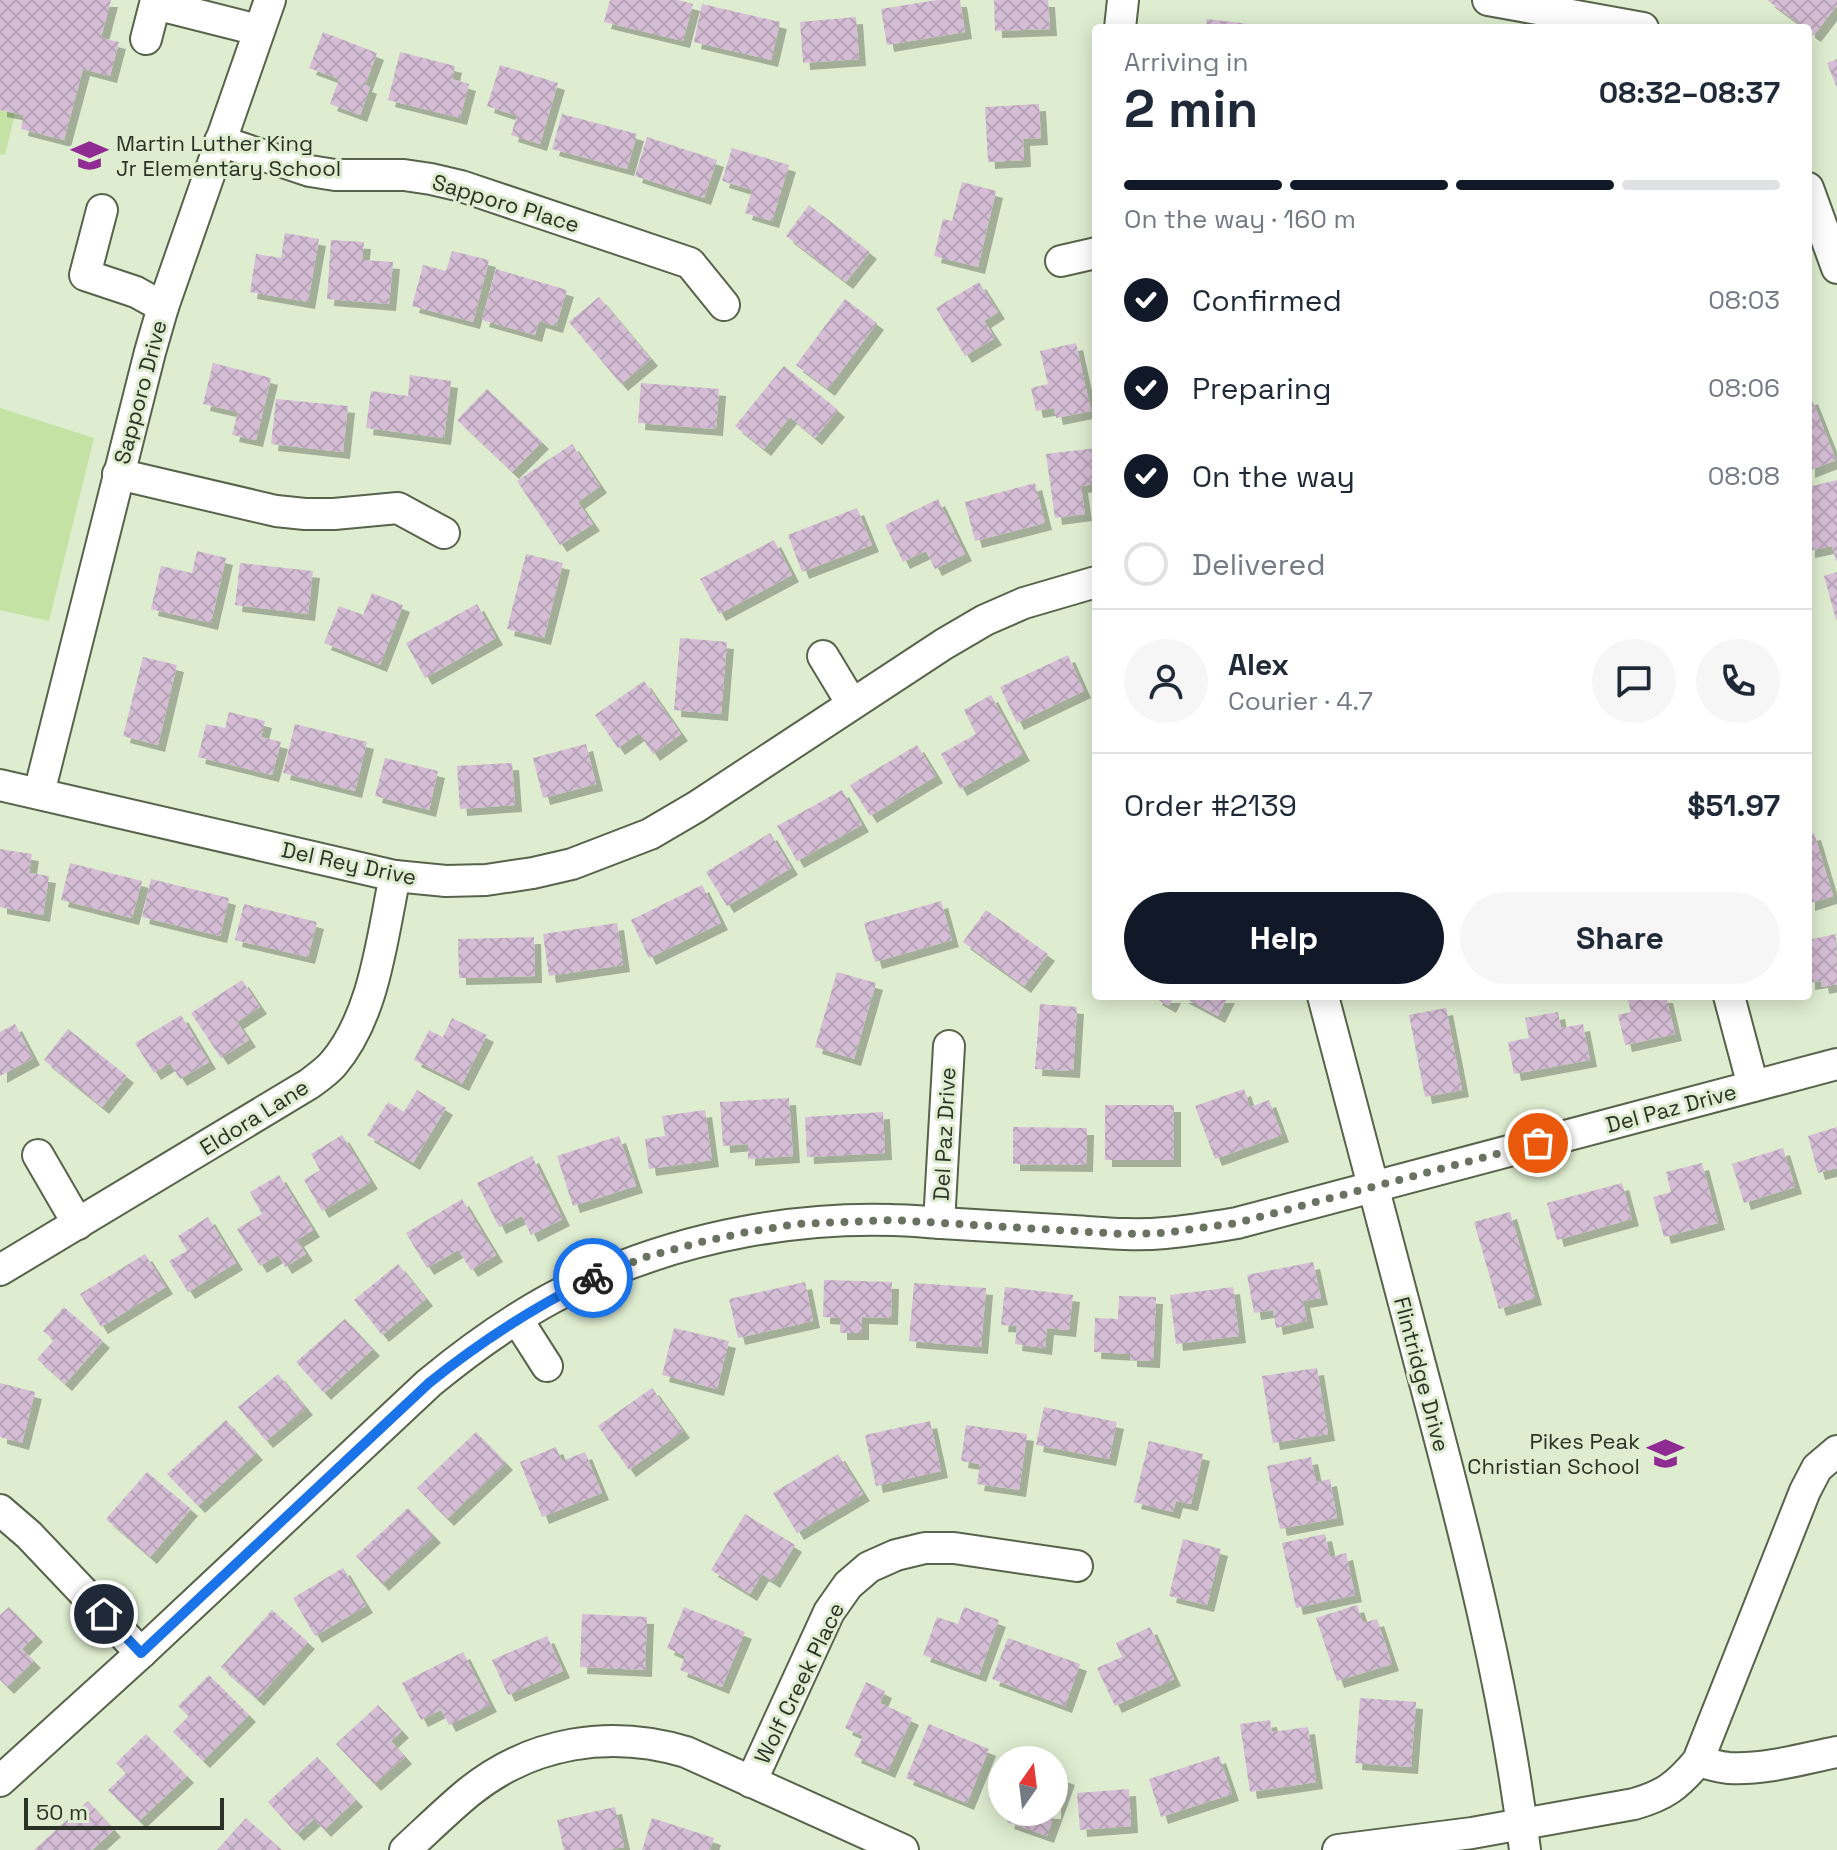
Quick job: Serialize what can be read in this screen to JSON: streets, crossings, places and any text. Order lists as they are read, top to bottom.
{
  "streets": {
    "street": [
      "Sapporo Place",
      "Sapporo Drive",
      "Del Rey Drive",
      "Del Paz Drive",
      "Eldora Lane",
      "Flintridge Drive",
      "Wolf Creek Place"
    ]
  },
  "crossings": [
    ["Sapporo Place", "Sapporo Drive"],
    ["Sapporo Drive", "Del Rey Drive"],
    ["Del Rey Drive", "Eldora Lane"],
    ["Del Paz Drive", "Flintridge Drive"]
  ],
  "places": {
    "school or university": ["Martin Luther King Jr Elementary School", "Pikes Peak Christian School"]
  },
  "scale_bar": "50 m",
  "north": "top",
  "page": {
    "heading": ["2 min", "Arriving in", "08:32–08:37"],
    "panel": [
      "Alex",
      "Courier · 4.7",
      "Order #2139",
      "$51.97"
    ],
    "bar": "On the way · 160 m",
    "list": [
      ["Confirmed", "08:03"],
      ["Preparing", "08:06"],
      ["On the way", "08:08"],
      "Delivered"
    ],
    "buttons": ["Help", "Share"],
    "scale": "50 m"
  }
}
